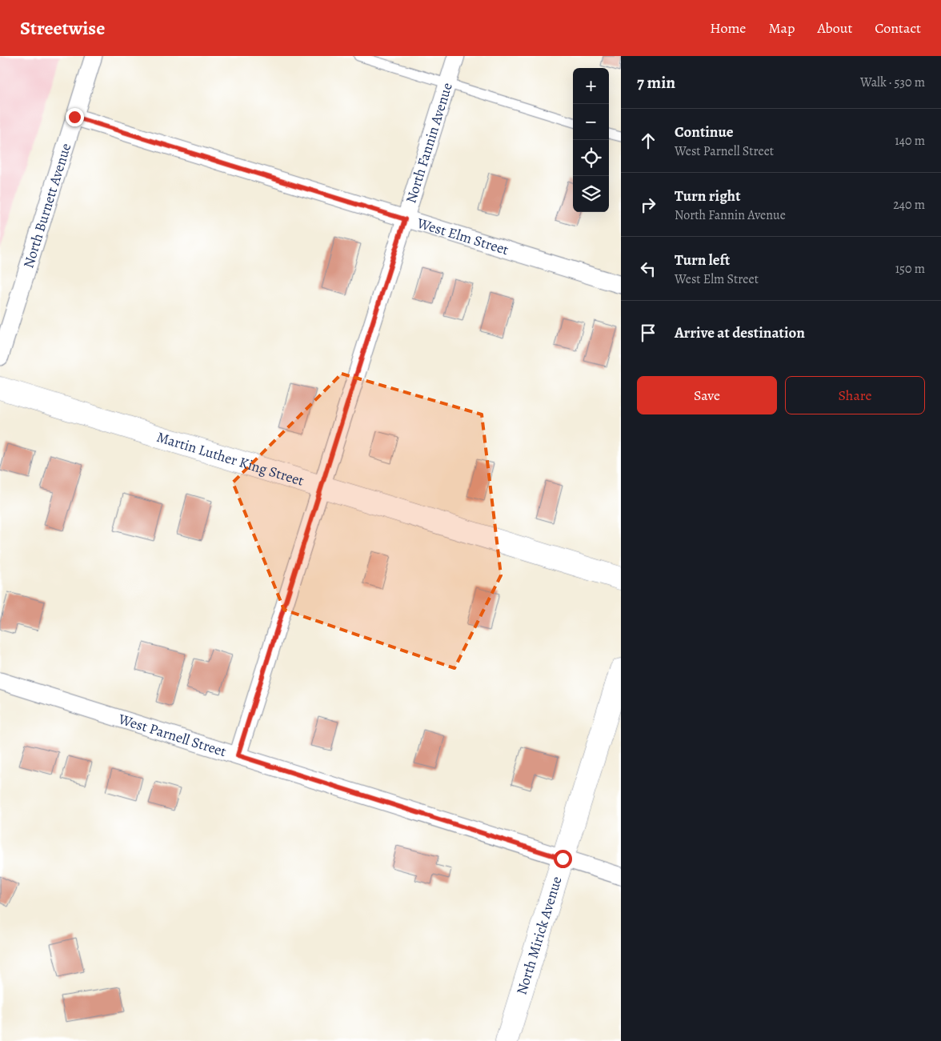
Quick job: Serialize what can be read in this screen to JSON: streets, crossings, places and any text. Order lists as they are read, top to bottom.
{
  "streets": {
    "street": [
      "North Fannin Avenue",
      "North Burnett Avenue",
      "West Elm Street",
      "Martin Luther King Street",
      "West Parnell Street",
      "North Mirick Avenue"
    ]
  },
  "crossings": [
    ["North Fannin Avenue", "West Elm Street"],
    ["North Fannin Avenue", "Martin Luther King Street"],
    ["North Fannin Avenue", "West Parnell Street"],
    ["North Burnett Avenue", "West Elm Street"],
    ["West Parnell Street", "North Mirick Avenue"]
  ],
  "page": {
    "header": "Streetwise",
    "nav": [
      "Home",
      "Map",
      "About",
      "Contact"
    ],
    "heading": ["7 min", "Walk · 530 m"],
    "map_buttons": ["+", "−"],
    "list": [
      ["Continue", "West Parnell Street", "140 m"],
      ["Turn right", "North Fannin Avenue", "240 m"],
      ["Turn left", "West Elm Street", "150 m"],
      "Arrive at destination"
    ],
    "buttons": ["Save", "Share"]
  }
}
